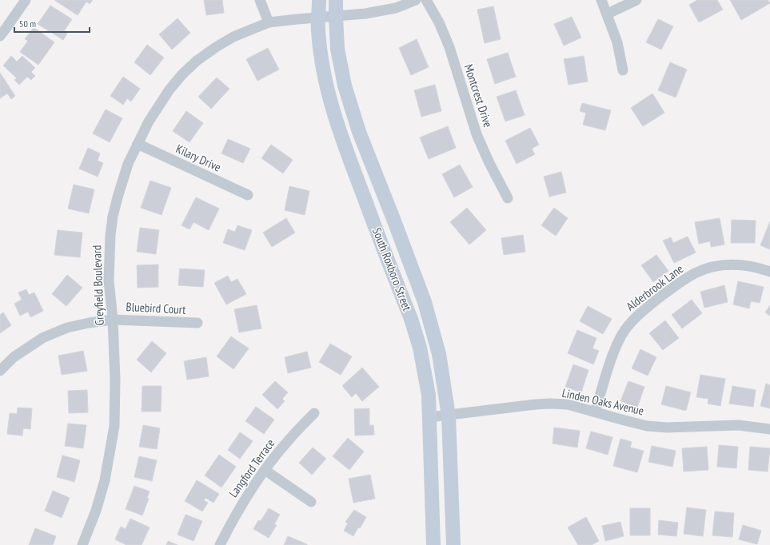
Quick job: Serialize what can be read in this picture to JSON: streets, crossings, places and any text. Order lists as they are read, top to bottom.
{
  "streets": {
    "street": [
      "Montcrest Drive",
      "Kilary Drive",
      "South Roxboro Street",
      "Greyfield Boulevard",
      "Alderbrook Lane",
      "Bluebird Court",
      "Linden Oaks Avenue",
      "Langford Terrace"
    ]
  },
  "crossings": [
    ["Kilary Drive", "Greyfield Boulevard"],
    ["South Roxboro Street", "Greyfield Boulevard"],
    ["South Roxboro Street", "Linden Oaks Avenue"],
    ["Greyfield Boulevard", "Bluebird Court"],
    ["Alderbrook Lane", "Linden Oaks Avenue"]
  ],
  "scale_bar": "50 m"
}
